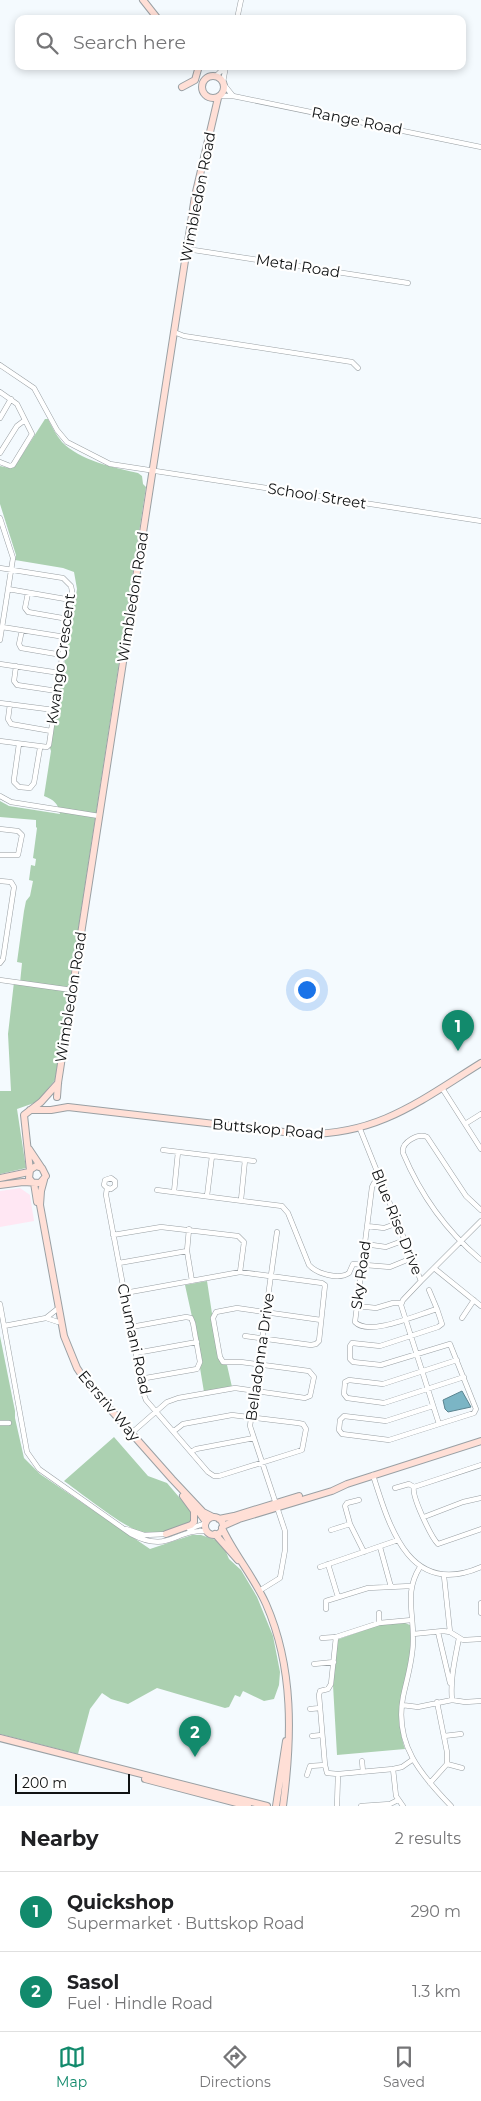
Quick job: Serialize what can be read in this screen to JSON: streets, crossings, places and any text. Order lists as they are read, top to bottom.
{
  "streets": {
    "main road": ["Wimbledon Road", "Buttskop Road", "Eersriv Way"],
    "street": [
      "Range Road",
      "Metal Road",
      "School Street",
      "Kwango Crescent",
      "Blue Rise Drive",
      "Sky Road",
      "Chumani Road",
      "Belladonna Drive"
    ]
  },
  "crossings": [
    ["Range Road", "Wimbledon Road"],
    ["Wimbledon Road", "Metal Road"],
    ["Wimbledon Road", "School Street"],
    ["Wimbledon Road", "Buttskop Road"],
    ["Buttskop Road", "Blue Rise Drive"],
    ["Blue Rise Drive", "Sky Road"],
    ["Chumani Road", "Belladonna Drive"]
  ],
  "scale_bar": "200 m",
  "page": {
    "search": "Search here",
    "pins": ["1", "2"],
    "scale": "200 m",
    "heading": ["Nearby", "2 results"],
    "list": [
      {
        "mark": "1",
        "name": "Quickshop",
        "note": "Supermarket · Buttskop Road",
        "value": "290 m"
      },
      {
        "mark": "2",
        "name": "Sasol",
        "note": "Fuel · Hindle Road",
        "value": "1.3 km"
      }
    ],
    "nav": ["Map", "Directions", "Saved"]
  }
}
